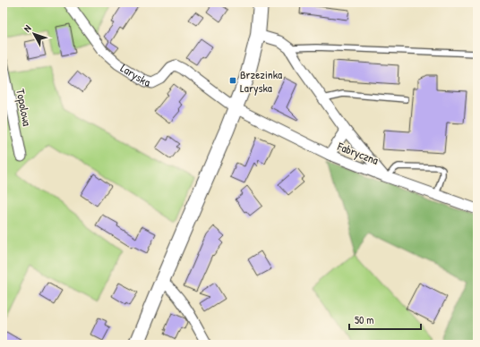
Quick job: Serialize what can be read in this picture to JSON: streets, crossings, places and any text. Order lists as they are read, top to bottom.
{
  "streets": {
    "street": ["Laryska", "Topolowa", "Fabryczna"]
  },
  "crossings": [
    ["Laryska", "Fabryczna"]
  ],
  "places": {
    "transit": ["Brzezinka Laryska"]
  },
  "scale_bar": "50 m",
  "north": "top left"
}
